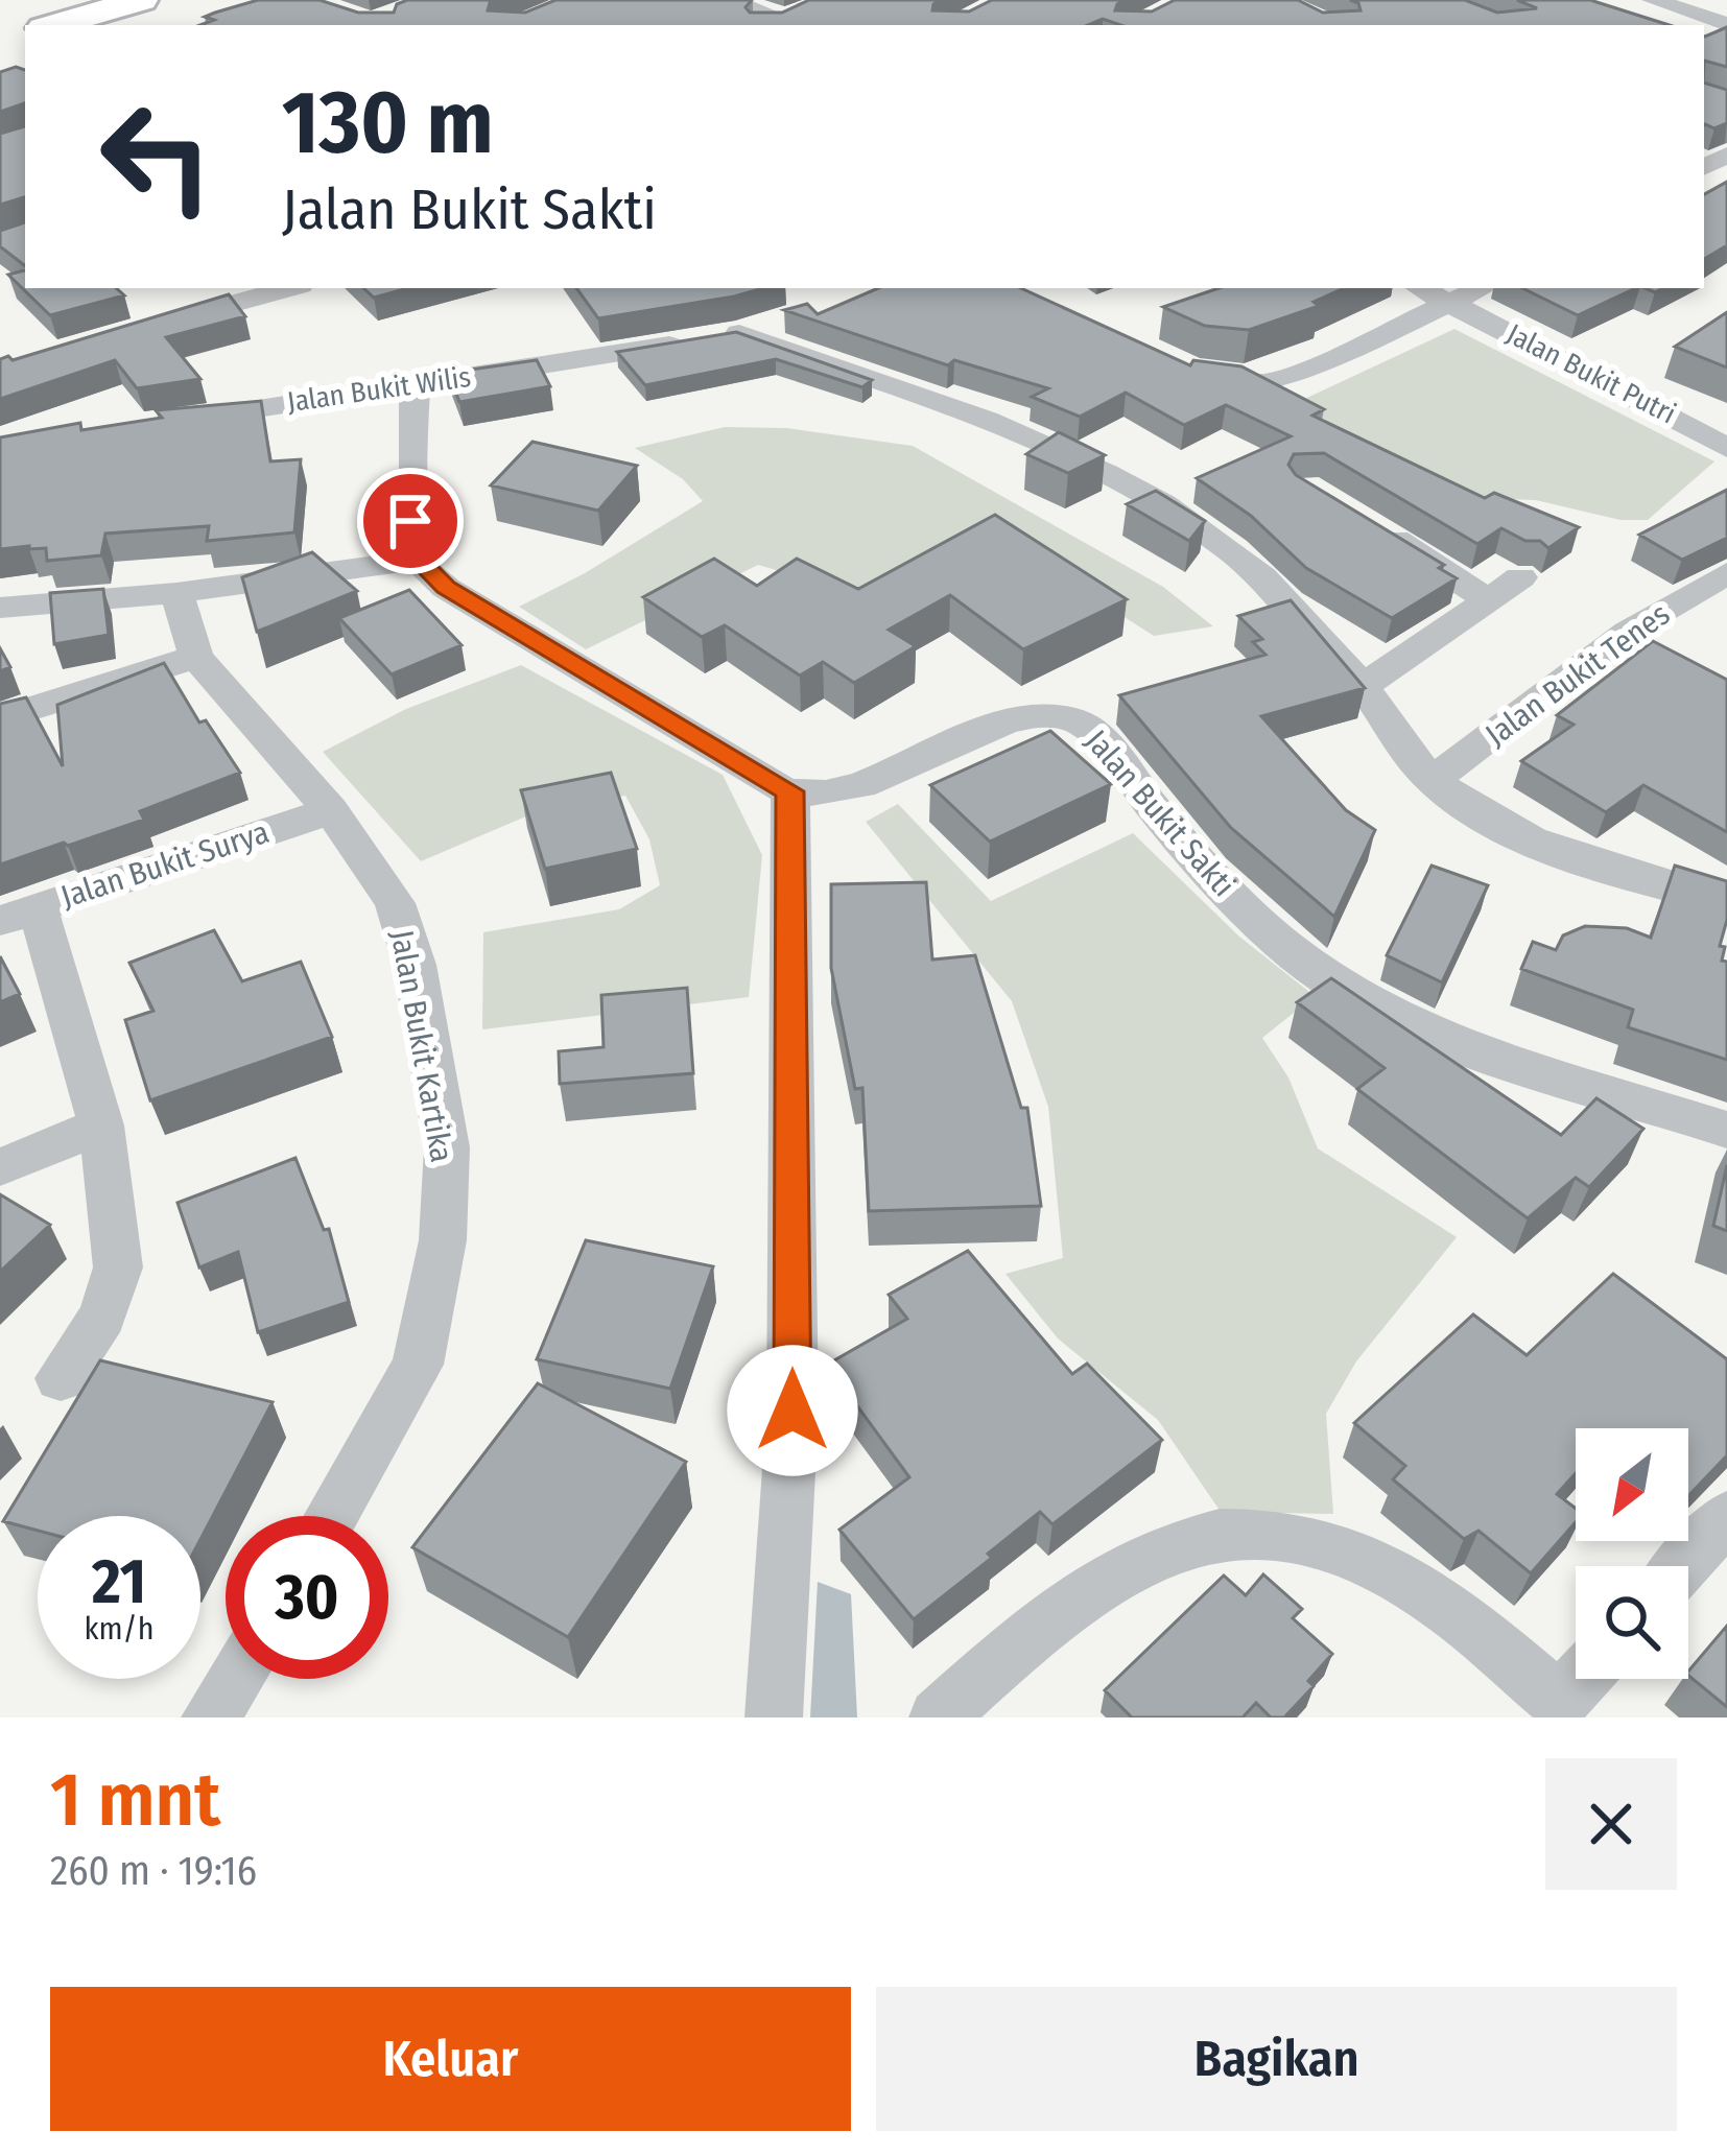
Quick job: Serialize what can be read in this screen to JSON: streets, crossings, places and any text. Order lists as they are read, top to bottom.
{
  "streets": {
    "street": [
      "Jalan Bukit Putri",
      "Jalan Bukit Wilis",
      "Jalan Bukit Tenes",
      "Jalan Bukit Sakti",
      "Jalan Bukit Surya",
      "Jalan Bukit Kartika"
    ]
  },
  "crossings": [
    ["Jalan Bukit Surya", "Jalan Bukit Kartika"]
  ],
  "north": "bottom left",
  "page": {
    "turn": ["130 m", "Jalan Bukit Sakti"],
    "speed": "21 km/h",
    "limit": "30",
    "heading": ["1 mnt", "260 m · 19:16"],
    "buttons": ["Keluar", "Bagikan"]
  }
}
